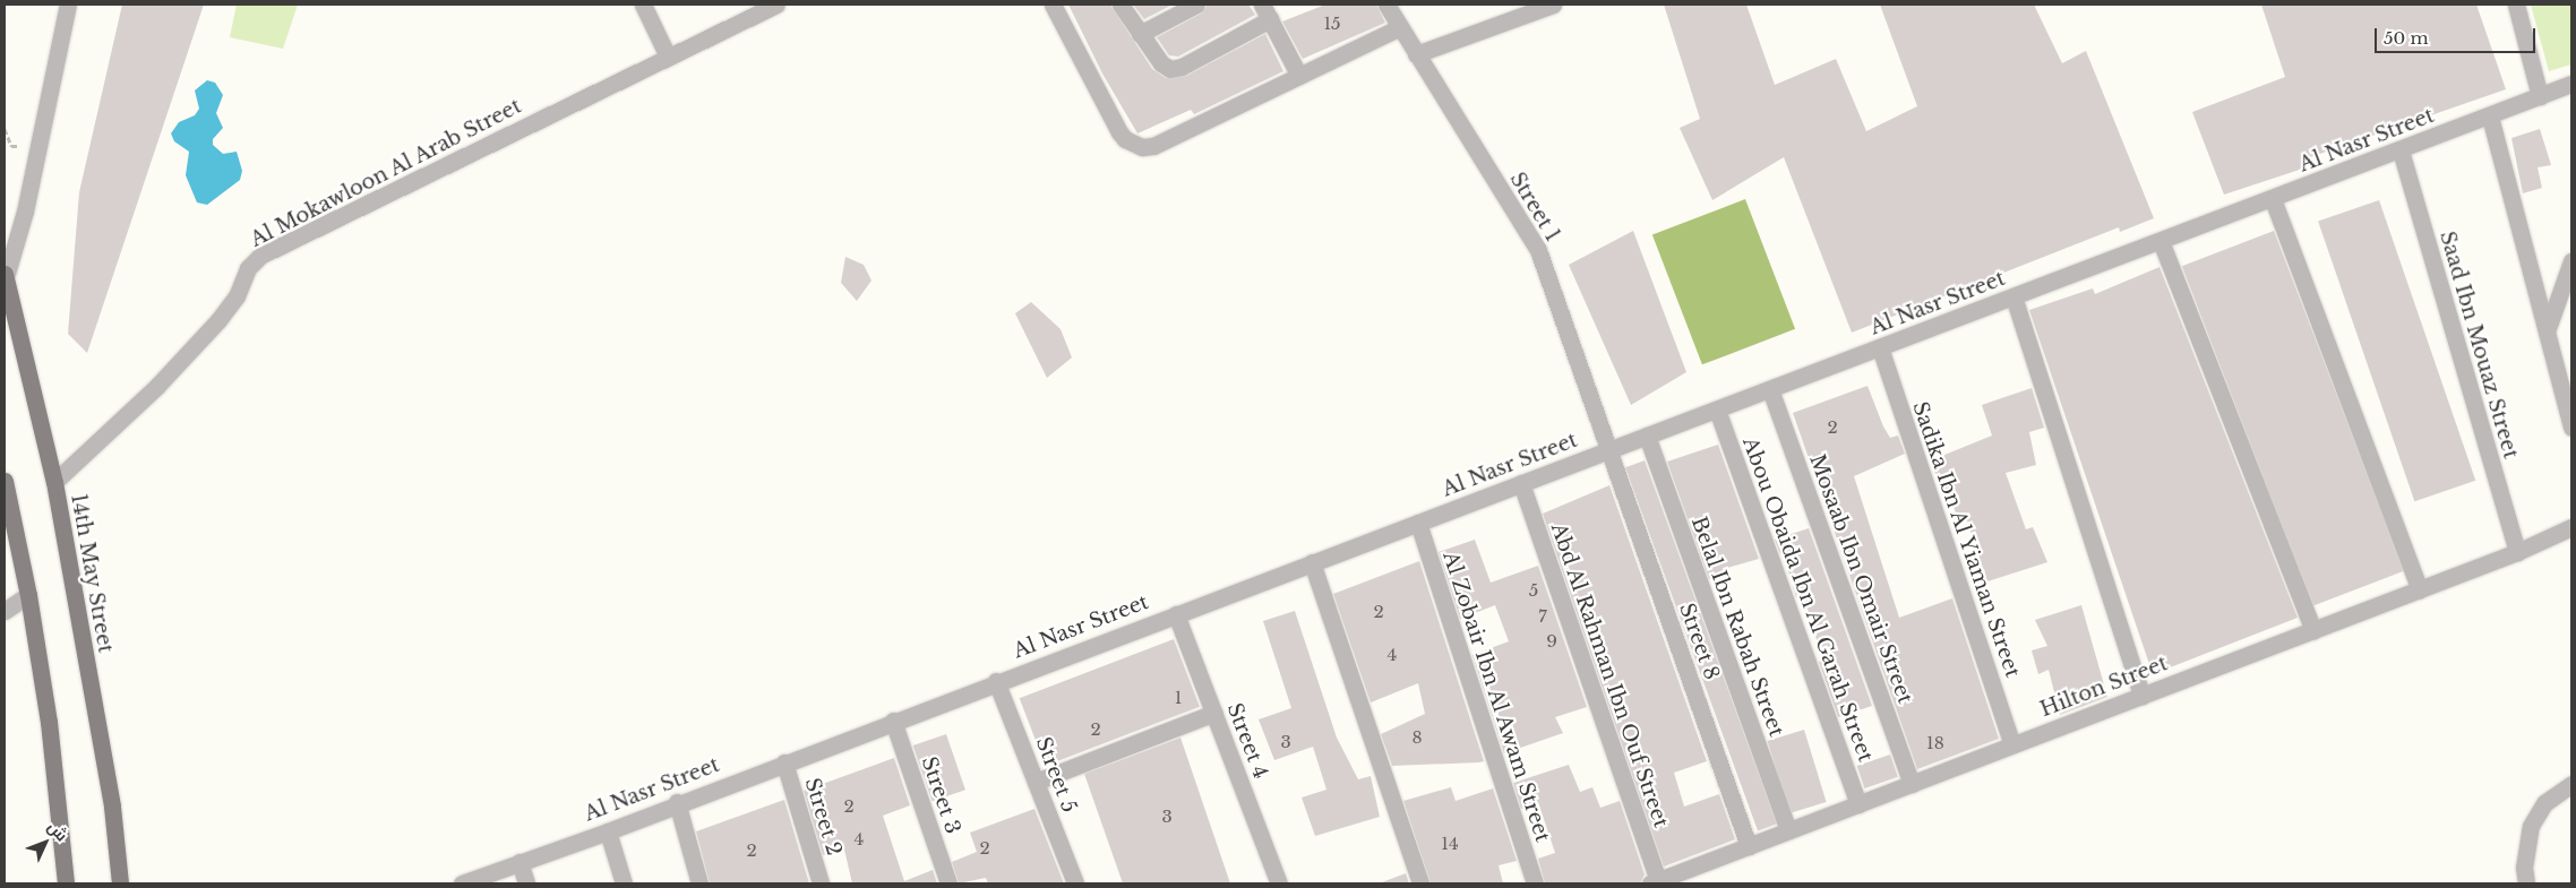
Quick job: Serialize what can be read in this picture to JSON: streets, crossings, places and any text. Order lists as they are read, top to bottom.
{
  "streets": {
    "main road": ["14th May Street"],
    "street": [
      "Al Nasr Street",
      "Al Mokawloon Al Arab Street",
      "Street 1",
      "Saad Ibn Mouaz Street",
      "Sadika Ibn Al Yiaman Street",
      "Mosaab Ibn Omair Street",
      "Abou Obaida Ibn Al Garah Street",
      "Belal Ibn Rabah Street",
      "Street 8",
      "Abd Al Rahman Ibn Ouf Street",
      "Hilton Street",
      "Al Zobair Ibn Al Awam Street",
      "Street 4",
      "Street 5",
      "Street 3",
      "Street 2"
    ]
  },
  "crossings": [
    ["Al Nasr Street", "Street 1"],
    ["Al Nasr Street", "Saad Ibn Mouaz Street"],
    ["Al Nasr Street", "Sadika Ibn Al Yiaman Street"],
    ["Al Nasr Street", "Mosaab Ibn Omair Street"],
    ["Al Nasr Street", "Abou Obaida Ibn Al Garah Street"],
    ["Al Nasr Street", "Belal Ibn Rabah Street"],
    ["Al Nasr Street", "Street 8"],
    ["Al Nasr Street", "Abd Al Rahman Ibn Ouf Street"],
    ["Al Nasr Street", "Al Zobair Ibn Al Awam Street"],
    ["Al Nasr Street", "Street 4"],
    ["Al Nasr Street", "Street 5"],
    ["Al Nasr Street", "Street 3"],
    ["Al Nasr Street", "Street 2"],
    ["Al Mokawloon Al Arab Street", "14th May Street"],
    ["Street 1", "Street 8"],
    ["Saad Ibn Mouaz Street", "Hilton Street"],
    ["Sadika Ibn Al Yiaman Street", "Hilton Street"],
    ["Mosaab Ibn Omair Street", "Hilton Street"],
    ["Abou Obaida Ibn Al Garah Street", "Hilton Street"],
    ["Belal Ibn Rabah Street", "Hilton Street"],
    ["Street 8", "Hilton Street"],
    ["Abd Al Rahman Ibn Ouf Street", "Hilton Street"]
  ],
  "house_numbers": [
    "15",
    "2",
    "5",
    "2",
    "7",
    "9",
    "4",
    "1",
    "2",
    "8",
    "3",
    "18",
    "2",
    "3",
    "4",
    "14",
    "2",
    "2"
  ],
  "scale_bar": "50 m",
  "north": "top right"
}
